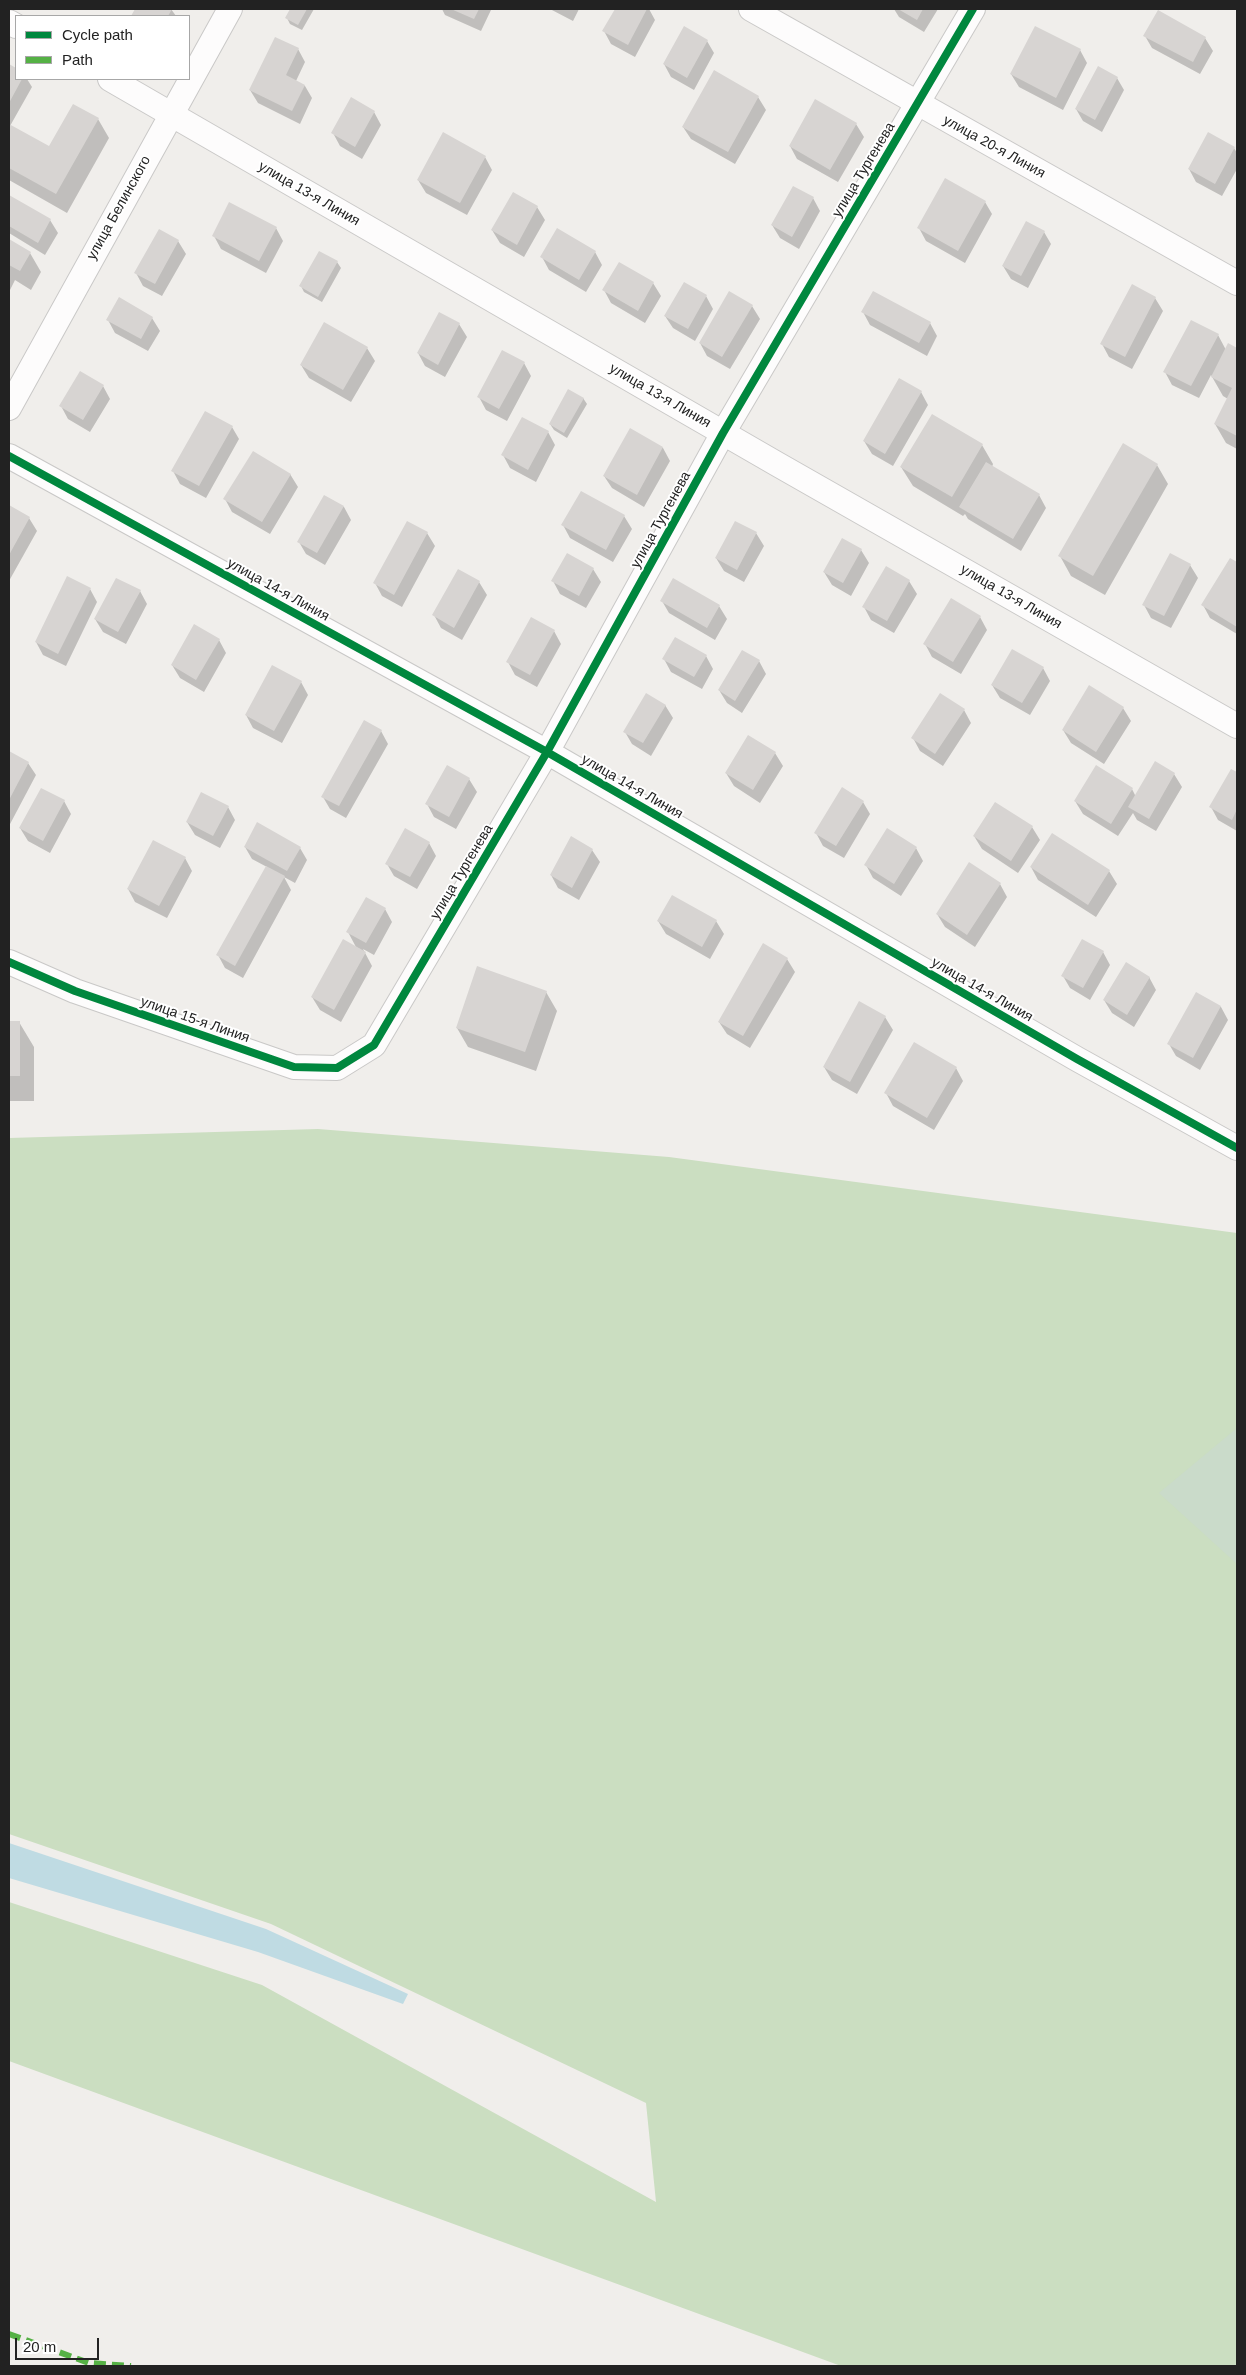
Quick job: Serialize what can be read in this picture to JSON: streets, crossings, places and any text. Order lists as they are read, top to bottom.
{
  "streets": {
    "street": [
      "улица 20-я Линия",
      "улица Тургенева",
      "улица 13-я Линия",
      "улица Белинского",
      "улица 14-я Линия",
      "улица 15-я Линия"
    ]
  },
  "crossings": [
    ["улица 20-я Линия", "улица Тургенева"],
    ["улица Тургенева", "улица 13-я Линия"],
    ["улица Тургенева", "улица 14-я Линия"],
    ["улица Тургенева", "улица 15-я Линия"],
    ["улица 13-я Линия", "улица Белинского"]
  ],
  "legend": ["Cycle path", "Path"],
  "scale_bar": "20 m"
}
